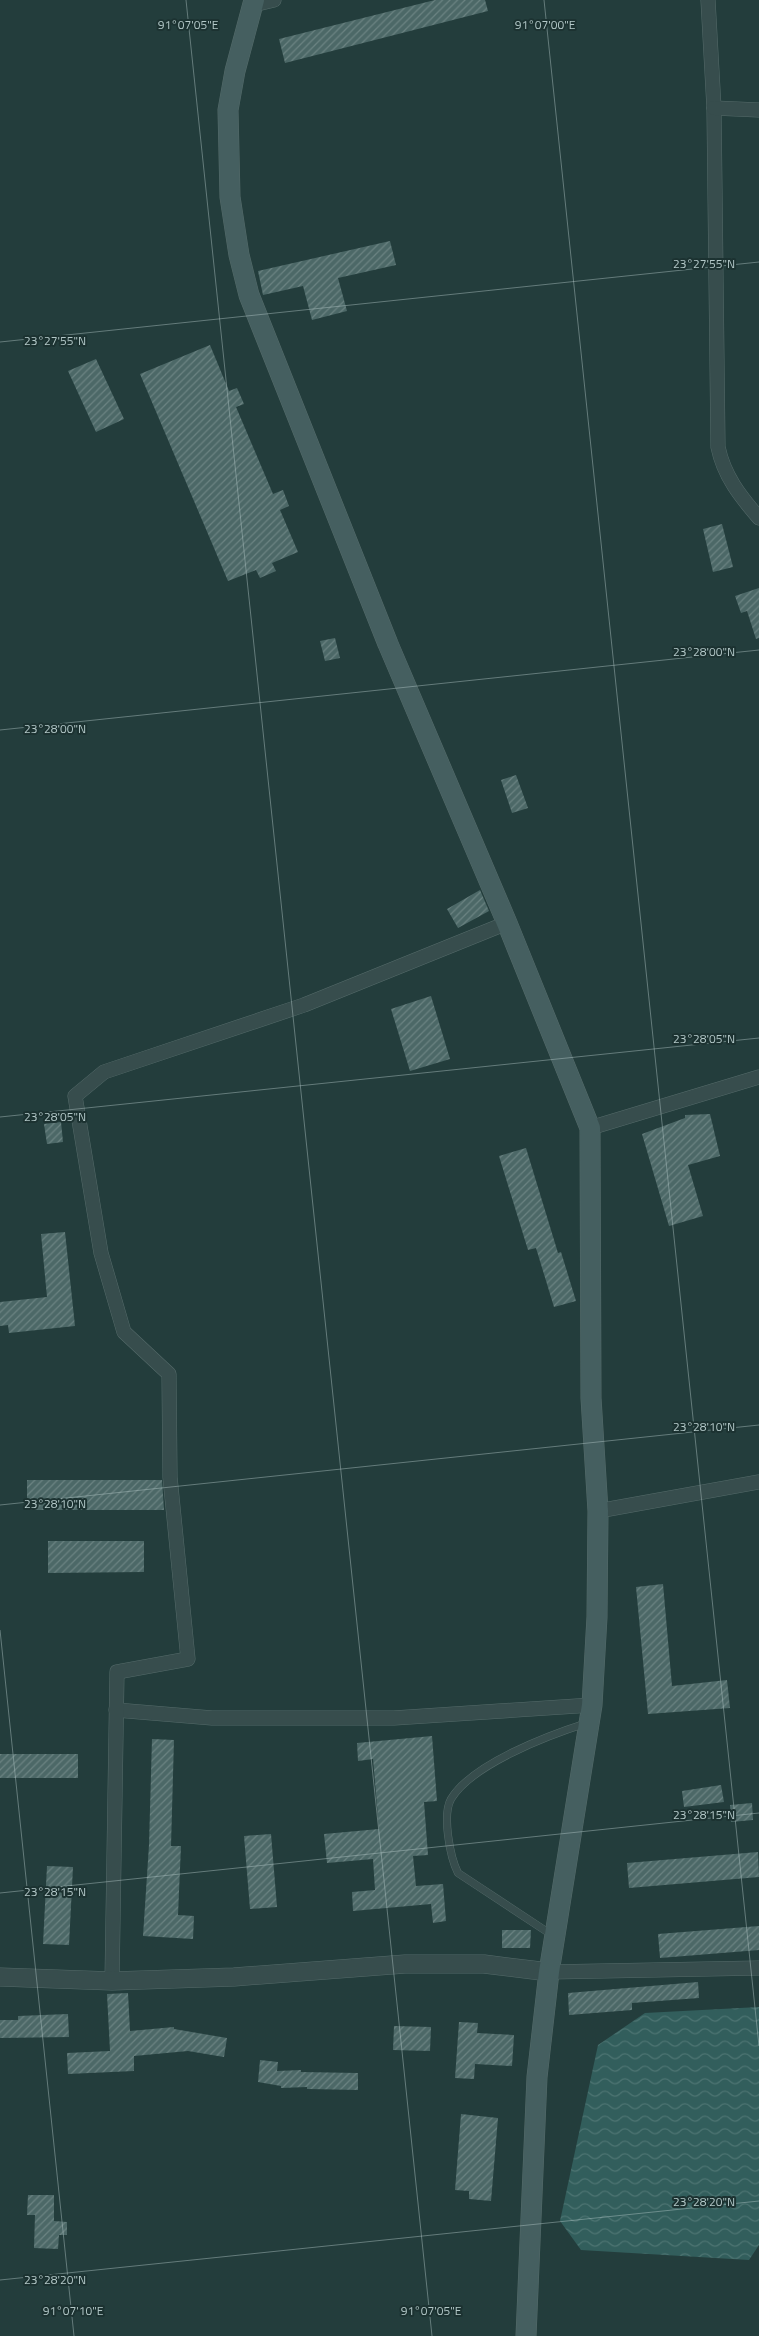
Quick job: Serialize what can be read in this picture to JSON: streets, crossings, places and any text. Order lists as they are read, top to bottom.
{
  "coordinates": [
    "91°07'05\"E",
    "91°07'00\"E",
    "23°27'55\"N",
    "23°28'00\"N",
    "23°28'05\"N",
    "23°28'10\"N",
    "23°28'15\"N",
    "23°28'20\"N",
    "91°07'10\"E"
  ]
}
